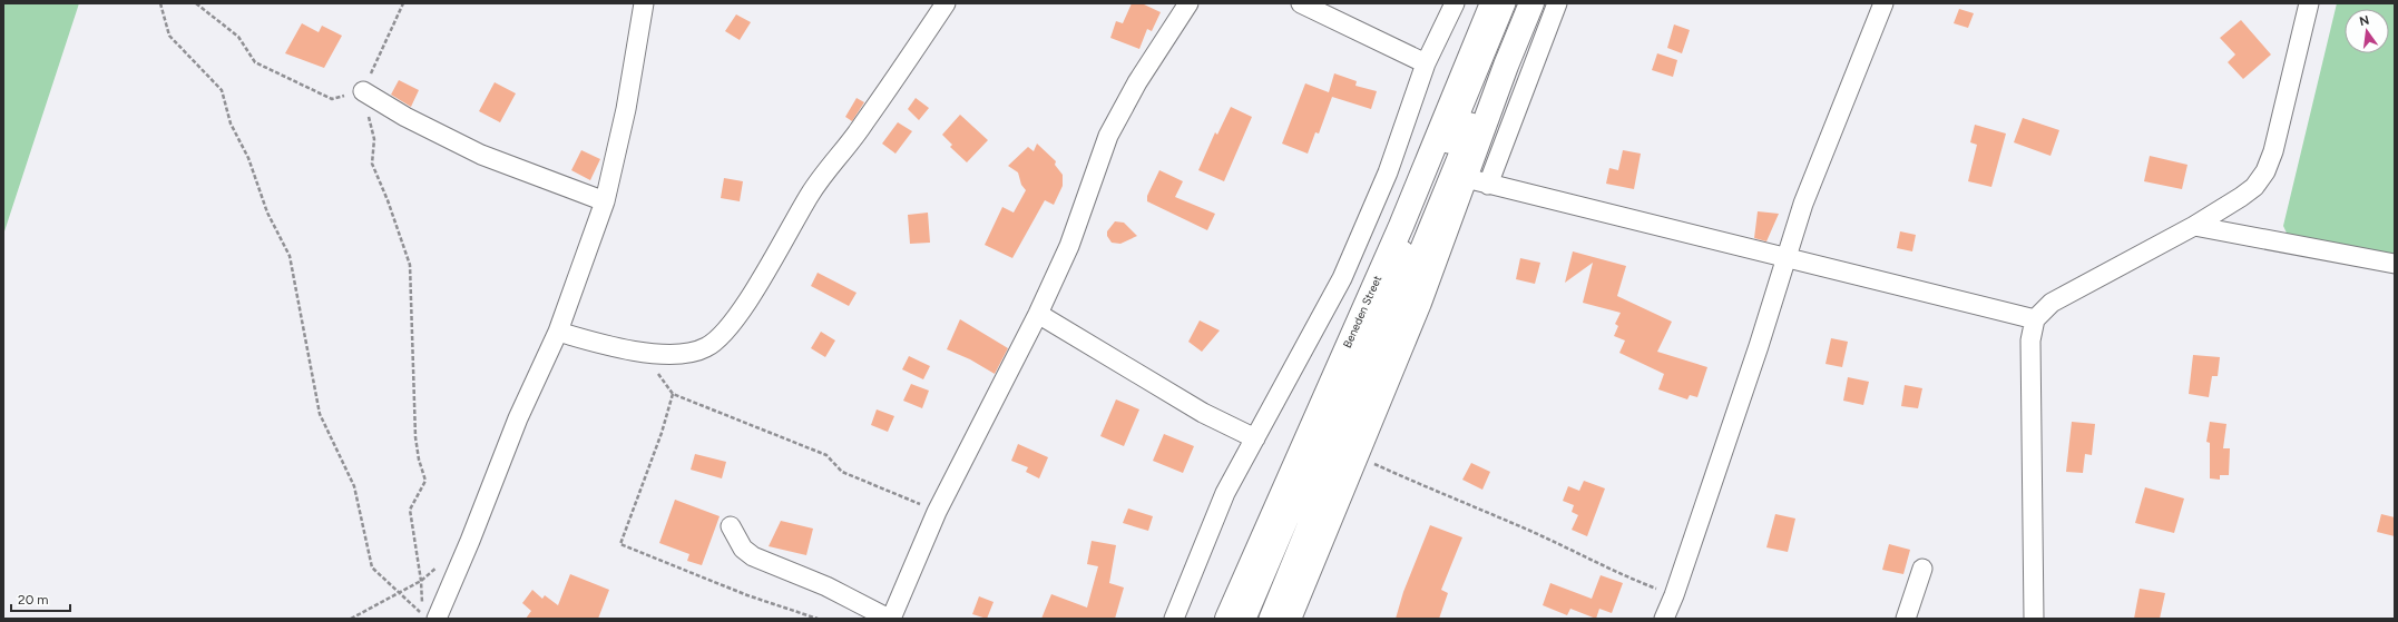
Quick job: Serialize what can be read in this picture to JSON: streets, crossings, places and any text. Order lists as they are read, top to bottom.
{
  "streets": {
    "main road": ["Beneden Street"]
  },
  "scale_bar": "20 m",
  "north": "top"
}
